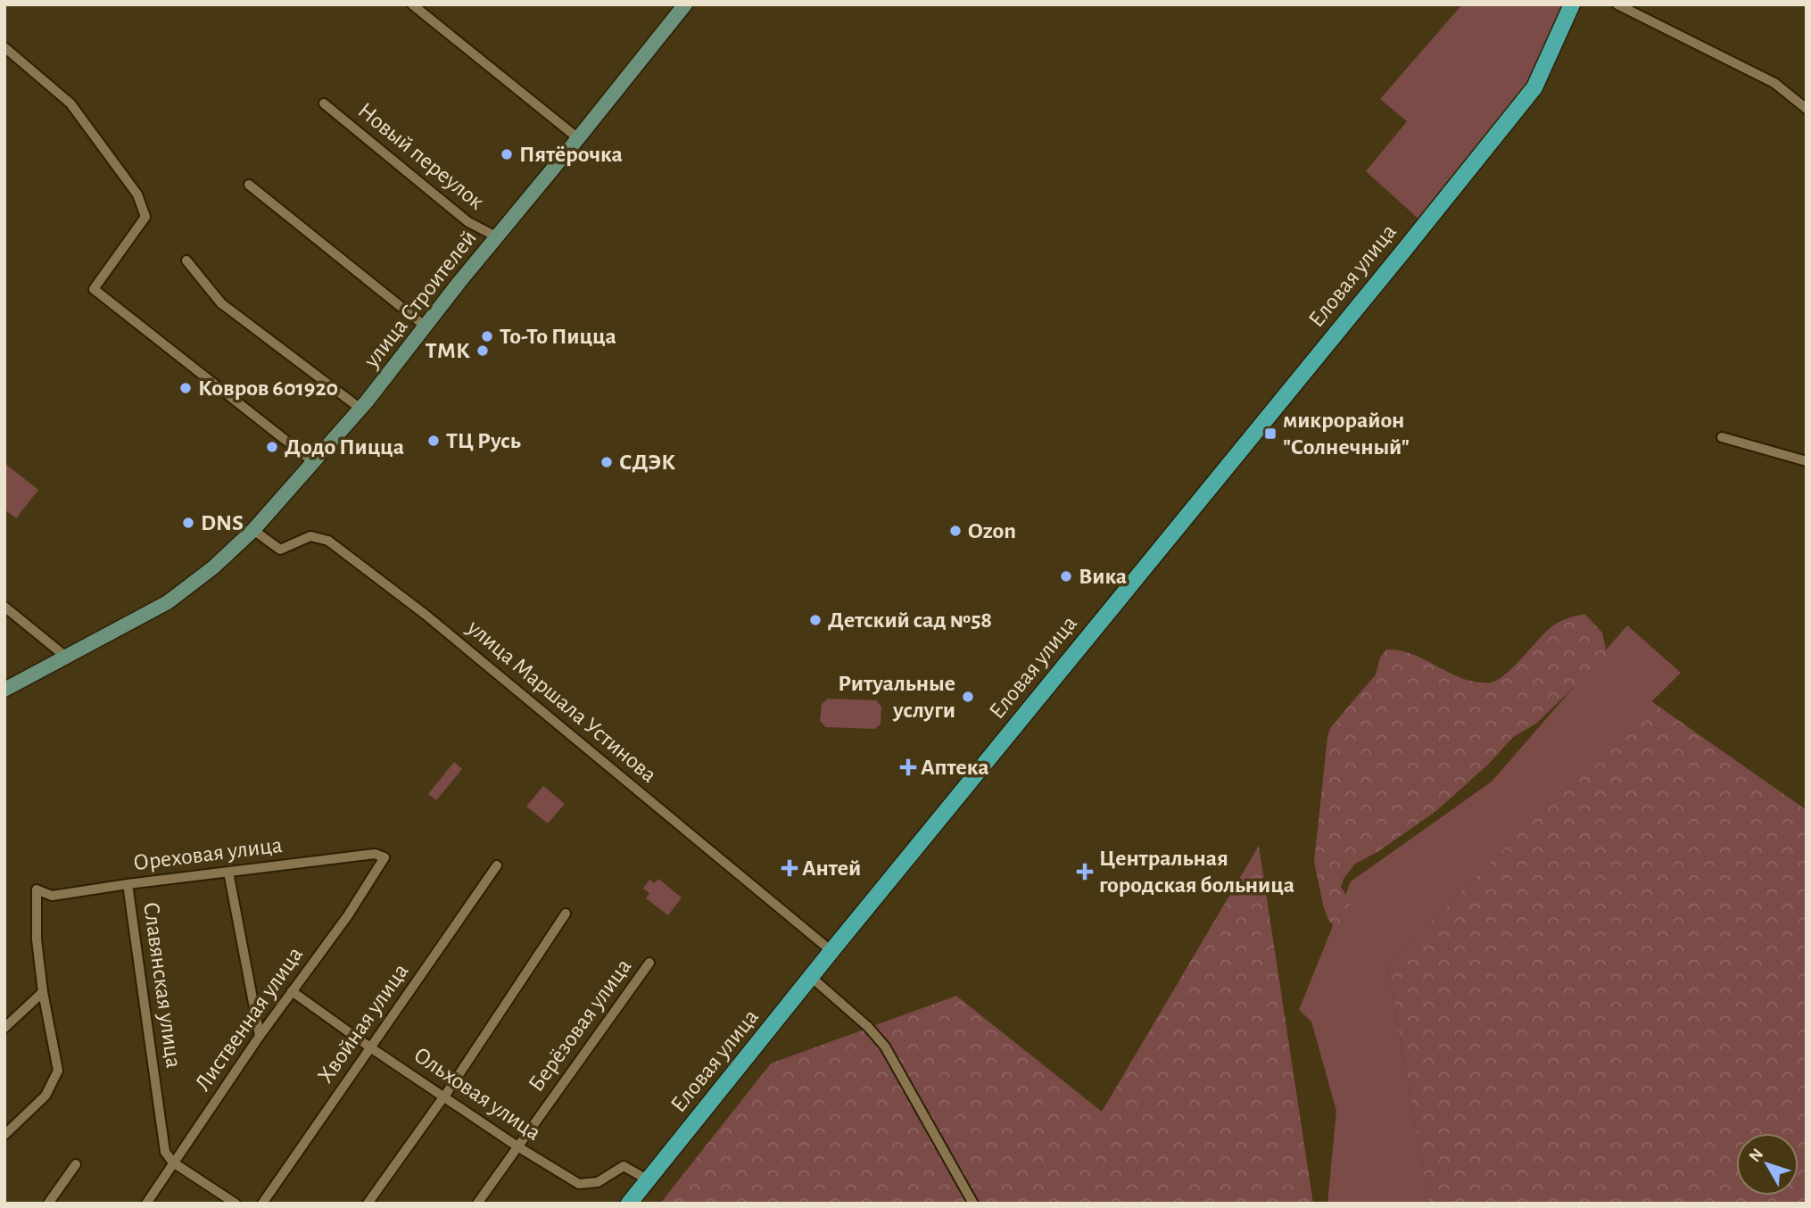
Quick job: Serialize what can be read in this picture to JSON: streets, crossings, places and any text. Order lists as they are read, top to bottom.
{
  "streets": {
    "main road": ["Еловая улица", "улица Строителей"],
    "street": [
      "Новый переулок",
      "улица Маршала Устинова",
      "Ореховая улица",
      "Славянская улица",
      "Лиственная улица",
      "Хвойная улица",
      "Берёзовая улица",
      "Ольховая улица"
    ]
  },
  "crossings": [
    ["Новый переулок", "улица Строителей"],
    ["Еловая улица", "улица Маршала Устинова"],
    ["Еловая улица", "Ольховая улица"],
    ["улица Строителей", "улица Маршала Устинова"],
    ["Ореховая улица", "Славянская улица"],
    ["Ореховая улица", "Лиственная улица"],
    ["Славянская улица", "Лиственная улица"],
    ["Лиственная улица", "Ольховая улица"],
    ["Хвойная улица", "Ольховая улица"],
    ["Берёзовая улица", "Ольховая улица"]
  ],
  "places": {
    "other": [
      "Пятёрочка",
      "То-То Пицца",
      "ТМК",
      "Ковров 601920",
      "ТЦ Русь",
      "Додо Пицца",
      "СДЭК",
      "DNS",
      "Ozon",
      "Вика",
      "Детский сад №58",
      "Ритуальные услуги"
    ],
    "transit": ["микрорайон \"Солнечный\""],
    "health": ["Аптека", "Антей", "Центральная городская больница"]
  },
  "north": "top left"
}
